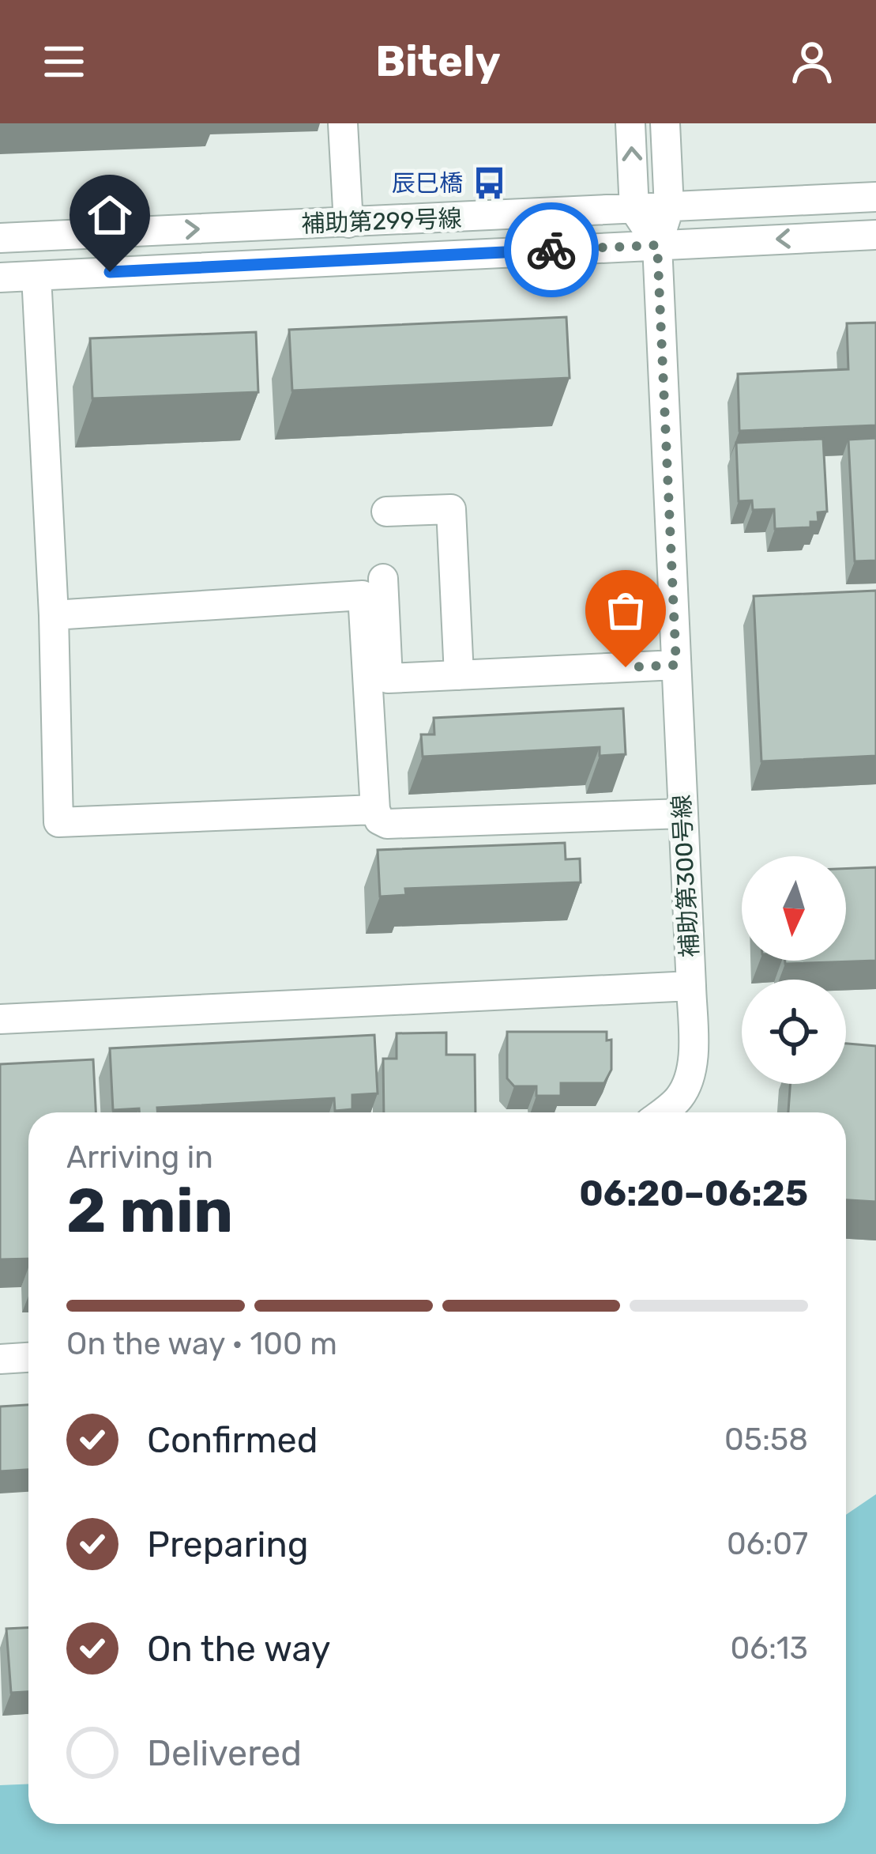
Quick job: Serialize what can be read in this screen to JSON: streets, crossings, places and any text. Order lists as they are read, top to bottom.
{
  "streets": {
    "street": ["補助第299号線", "補助第300号線"]
  },
  "crossings": [
    ["補助第299号線", "補助第300号線"]
  ],
  "places": {
    "bus stop": ["辰巳橋"]
  },
  "north": "bottom",
  "page": {
    "header": "Bitely",
    "heading": ["2 min", "Arriving in", "06:20–06:25"],
    "bar": "On the way · 100 m",
    "list": [
      ["Confirmed", "05:58"],
      ["Preparing", "06:07"],
      ["On the way", "06:13"],
      "Delivered"
    ]
  }
}
